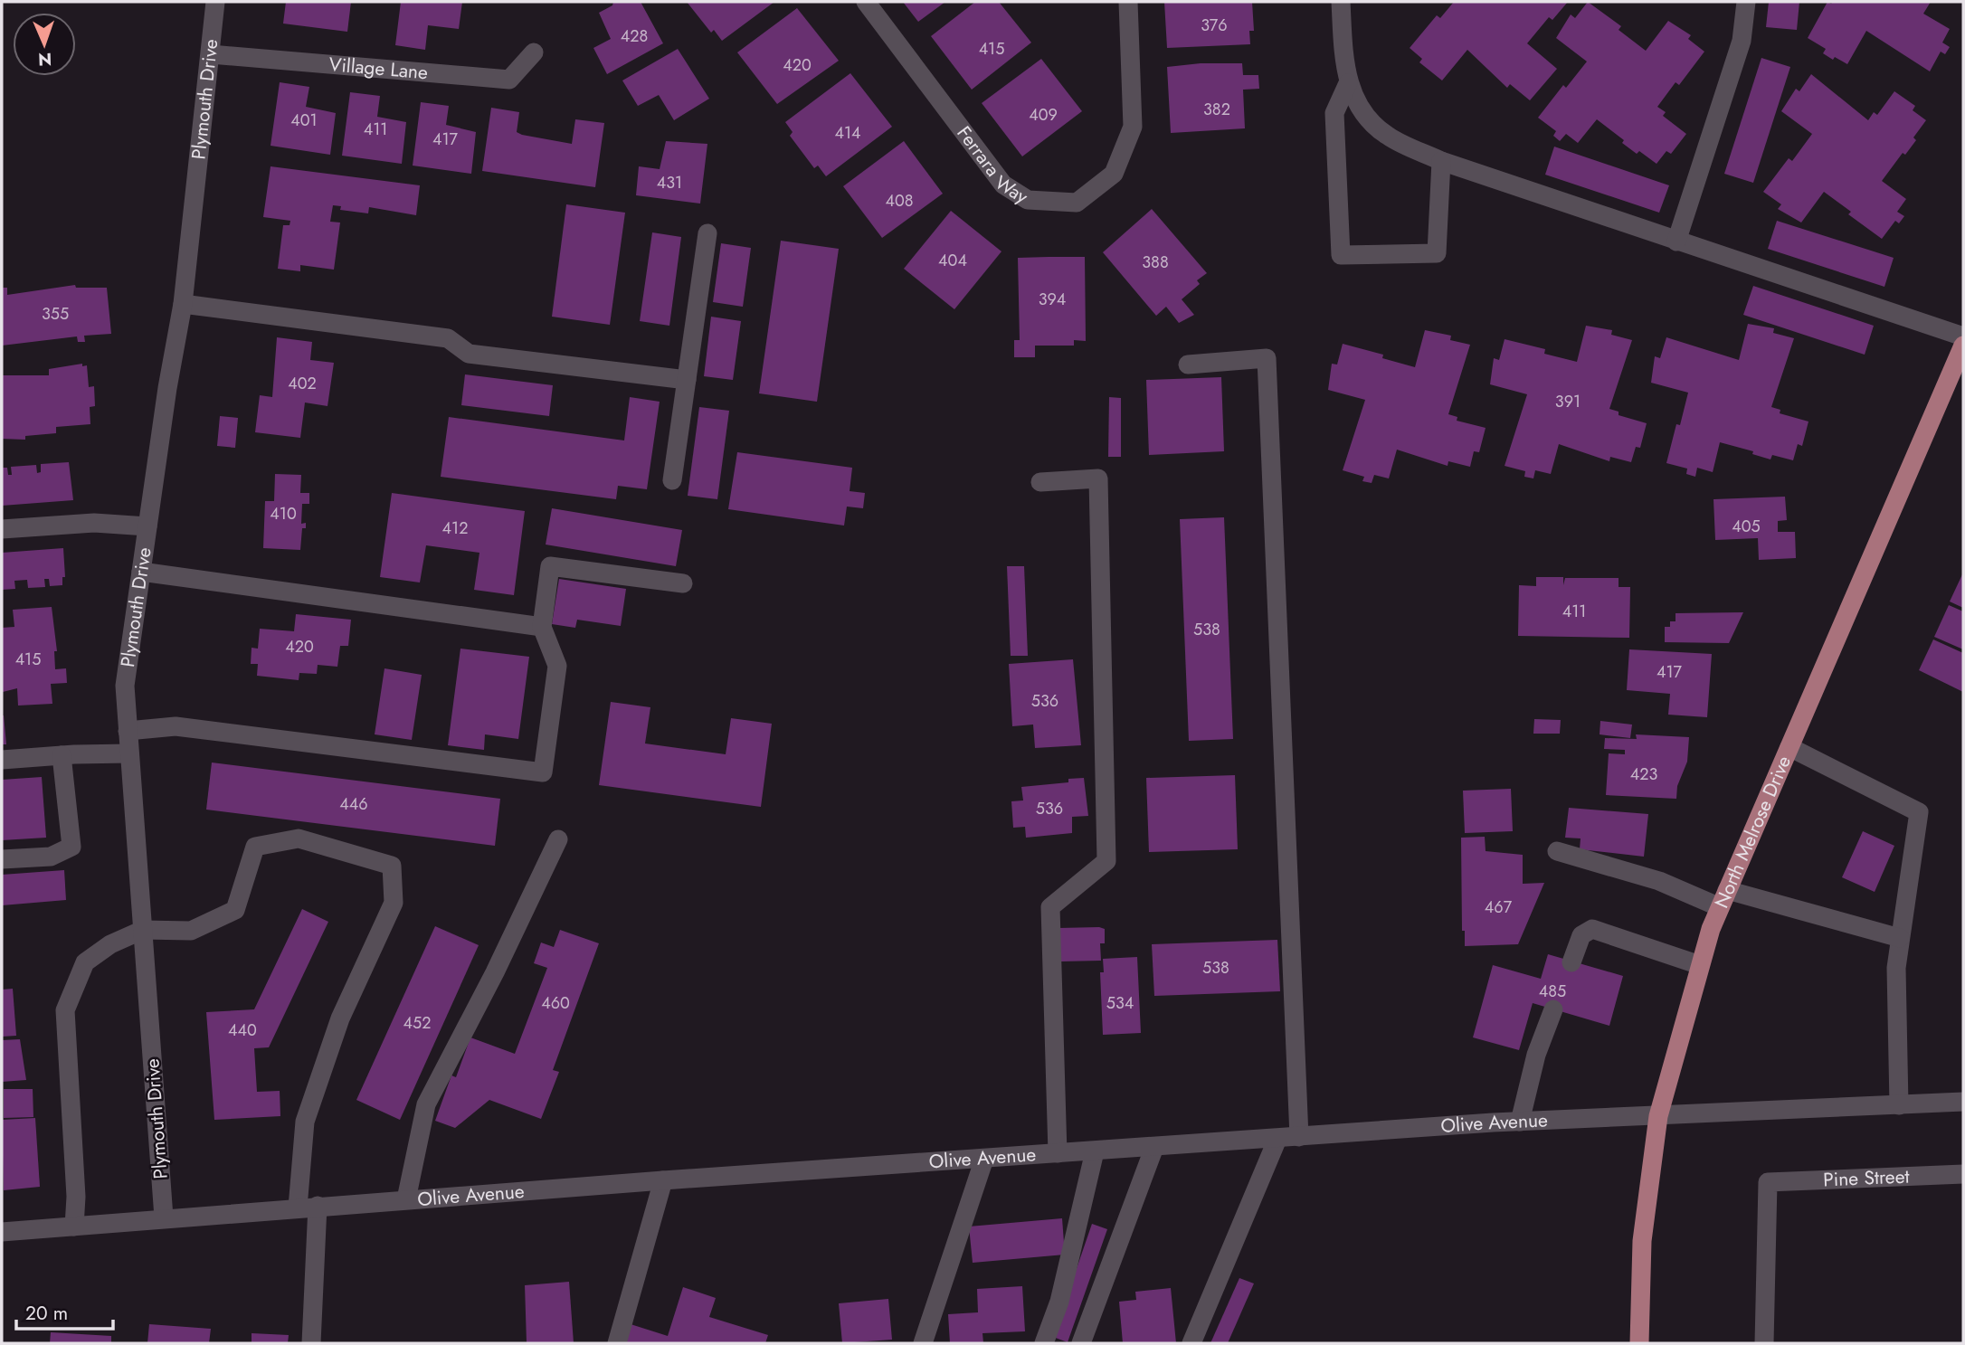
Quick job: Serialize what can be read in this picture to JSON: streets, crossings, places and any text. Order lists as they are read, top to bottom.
{
  "streets": {
    "main road": ["North Melrose Drive"],
    "street": [
      "Village Lane",
      "Plymouth Drive",
      "Ferrara Way",
      "Olive Avenue",
      "Pine Street"
    ]
  },
  "crossings": [
    ["Village Lane", "Plymouth Drive"],
    ["Plymouth Drive", "Olive Avenue"],
    ["North Melrose Drive", "Olive Avenue"]
  ],
  "house_numbers": [
    "376",
    "428",
    "415",
    "420",
    "382",
    "409",
    "401",
    "411",
    "414",
    "417",
    "431",
    "408",
    "404",
    "388",
    "394",
    "355",
    "402",
    "391",
    "410",
    "405",
    "412",
    "411",
    "538",
    "420",
    "415",
    "417",
    "536",
    "423",
    "446",
    "536",
    "467",
    "538",
    "485",
    "460",
    "534",
    "452",
    "440"
  ],
  "scale_bar": "20 m",
  "north": "bottom"
}
